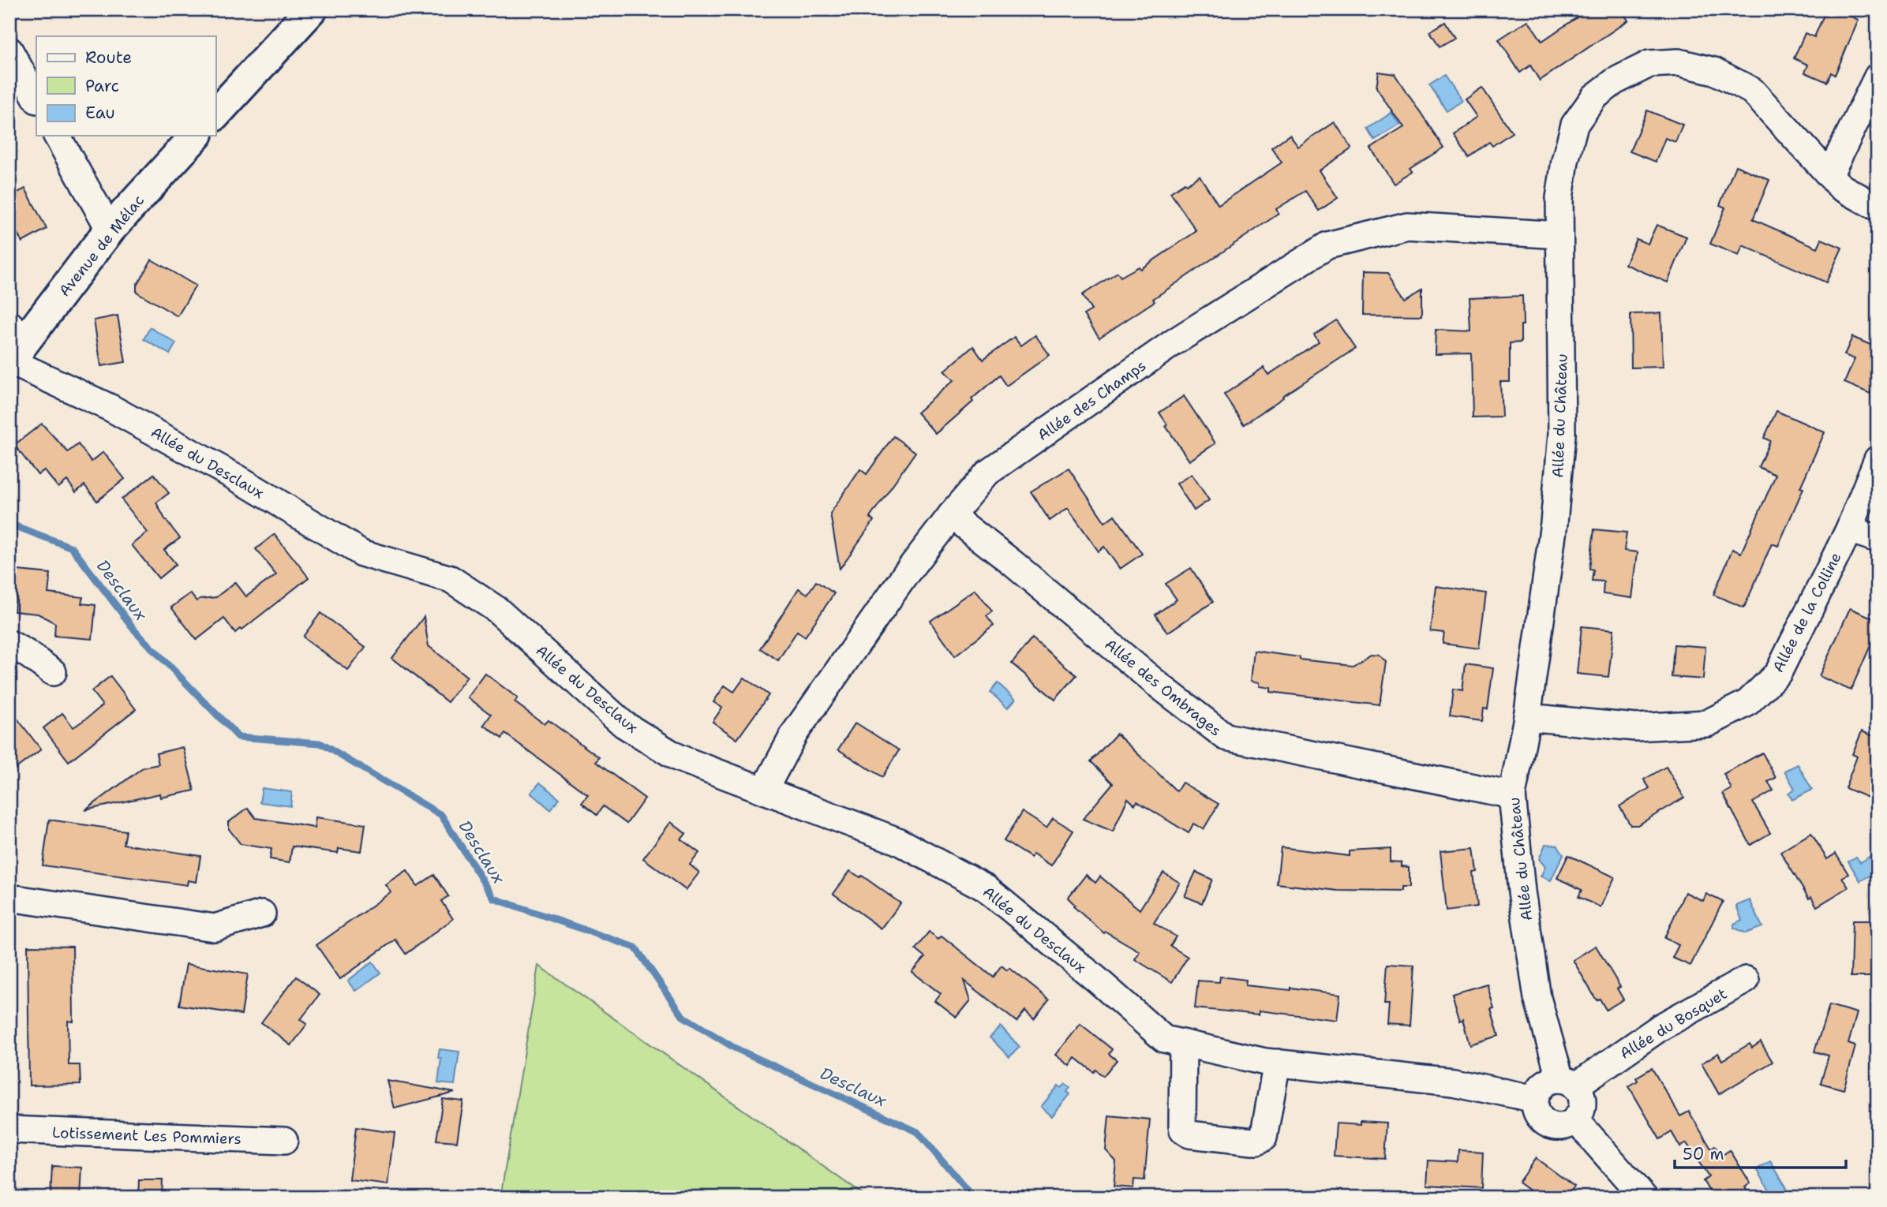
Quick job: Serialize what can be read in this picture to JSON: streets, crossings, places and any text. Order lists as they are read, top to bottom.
{
  "streets": {
    "street": [
      "Avenue de Mélac",
      "Allée des Champs",
      "Allée du Château",
      "Allée du Desclaux",
      "Allée de la Colline",
      "Allée des Ombrages",
      "Allée du Bosquet",
      "Lotissement Les Pommiers"
    ]
  },
  "crossings": [
    ["Avenue de Mélac", "Allée du Desclaux"],
    ["Allée des Champs", "Allée du Château"],
    ["Allée des Champs", "Allée du Desclaux"],
    ["Allée des Champs", "Allée des Ombrages"],
    ["Allée du Château", "Allée du Desclaux"],
    ["Allée du Château", "Allée de la Colline"],
    ["Allée du Château", "Allée des Ombrages"],
    ["Allée du Château", "Allée du Bosquet"],
    ["Allée du Desclaux", "Allée du Bosquet"]
  ],
  "water": ["Desclaux"],
  "legend": ["Route", "Parc", "Eau"],
  "scale_bar": "50 m"
}
